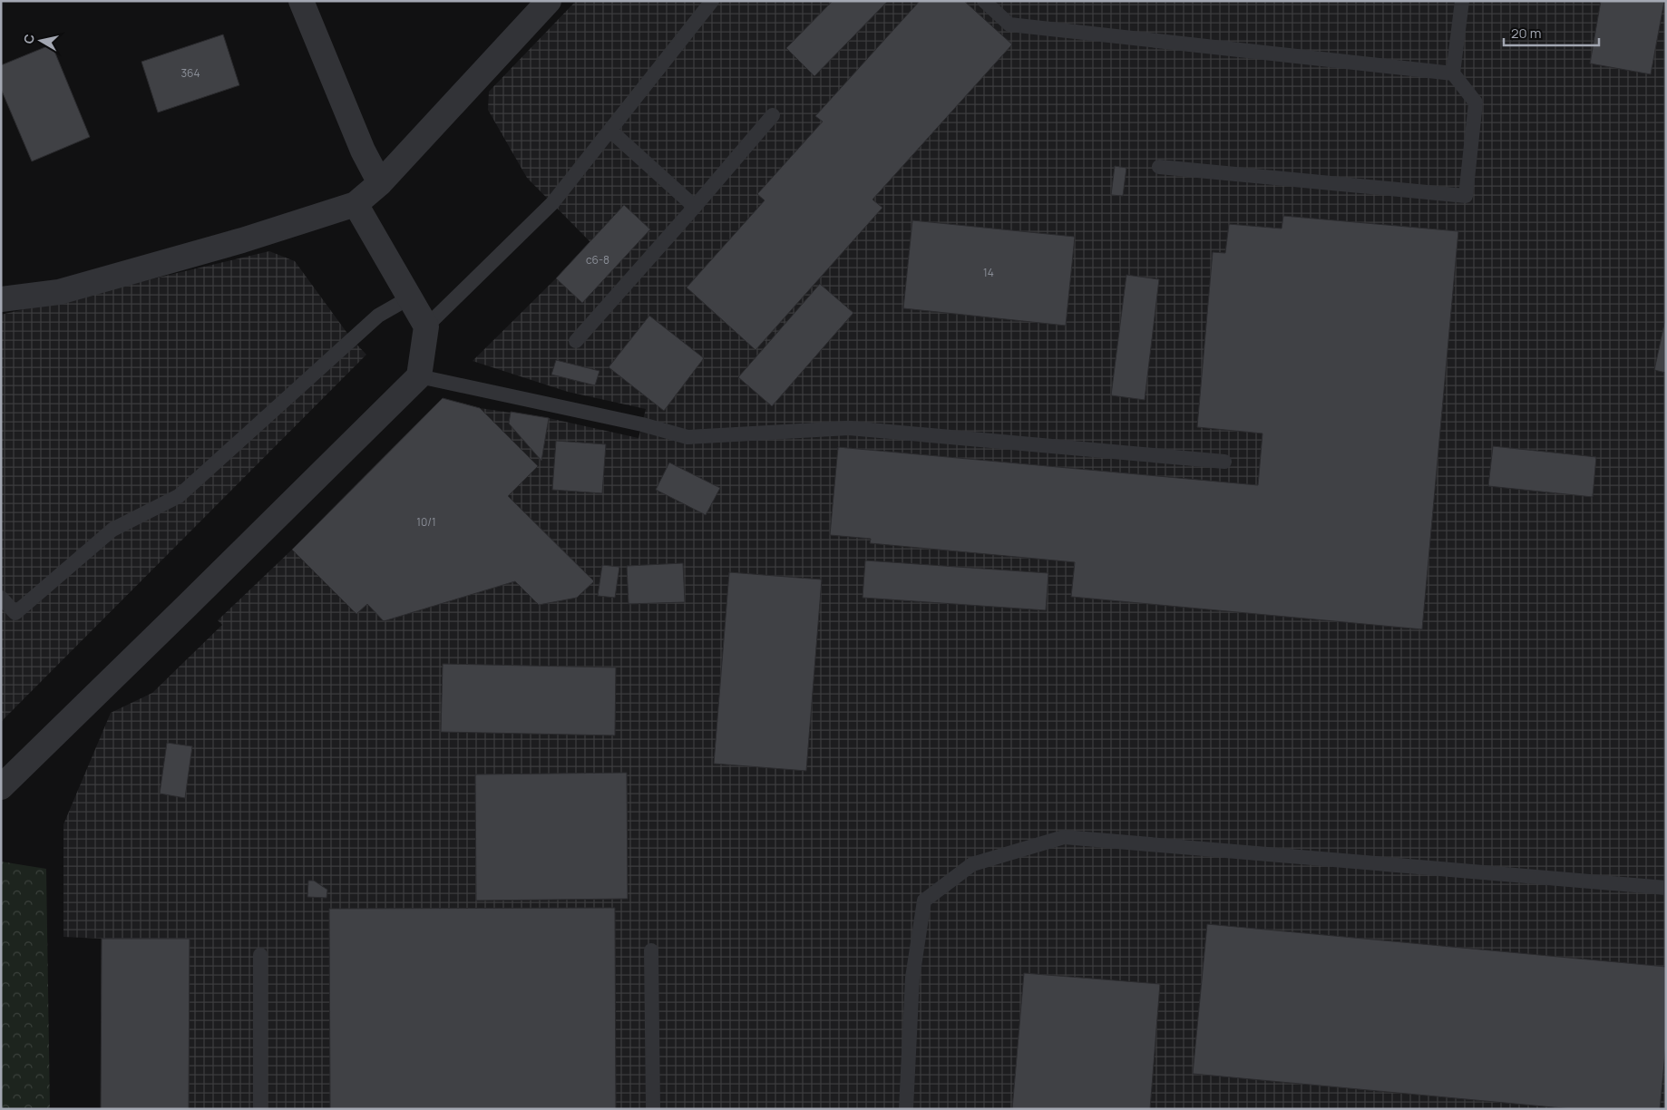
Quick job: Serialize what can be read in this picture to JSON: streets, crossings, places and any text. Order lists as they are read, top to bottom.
{
  "house_numbers": [
    "364",
    "с6-8",
    "14",
    "10/1"
  ],
  "scale_bar": "20 m",
  "north": "left"
}
